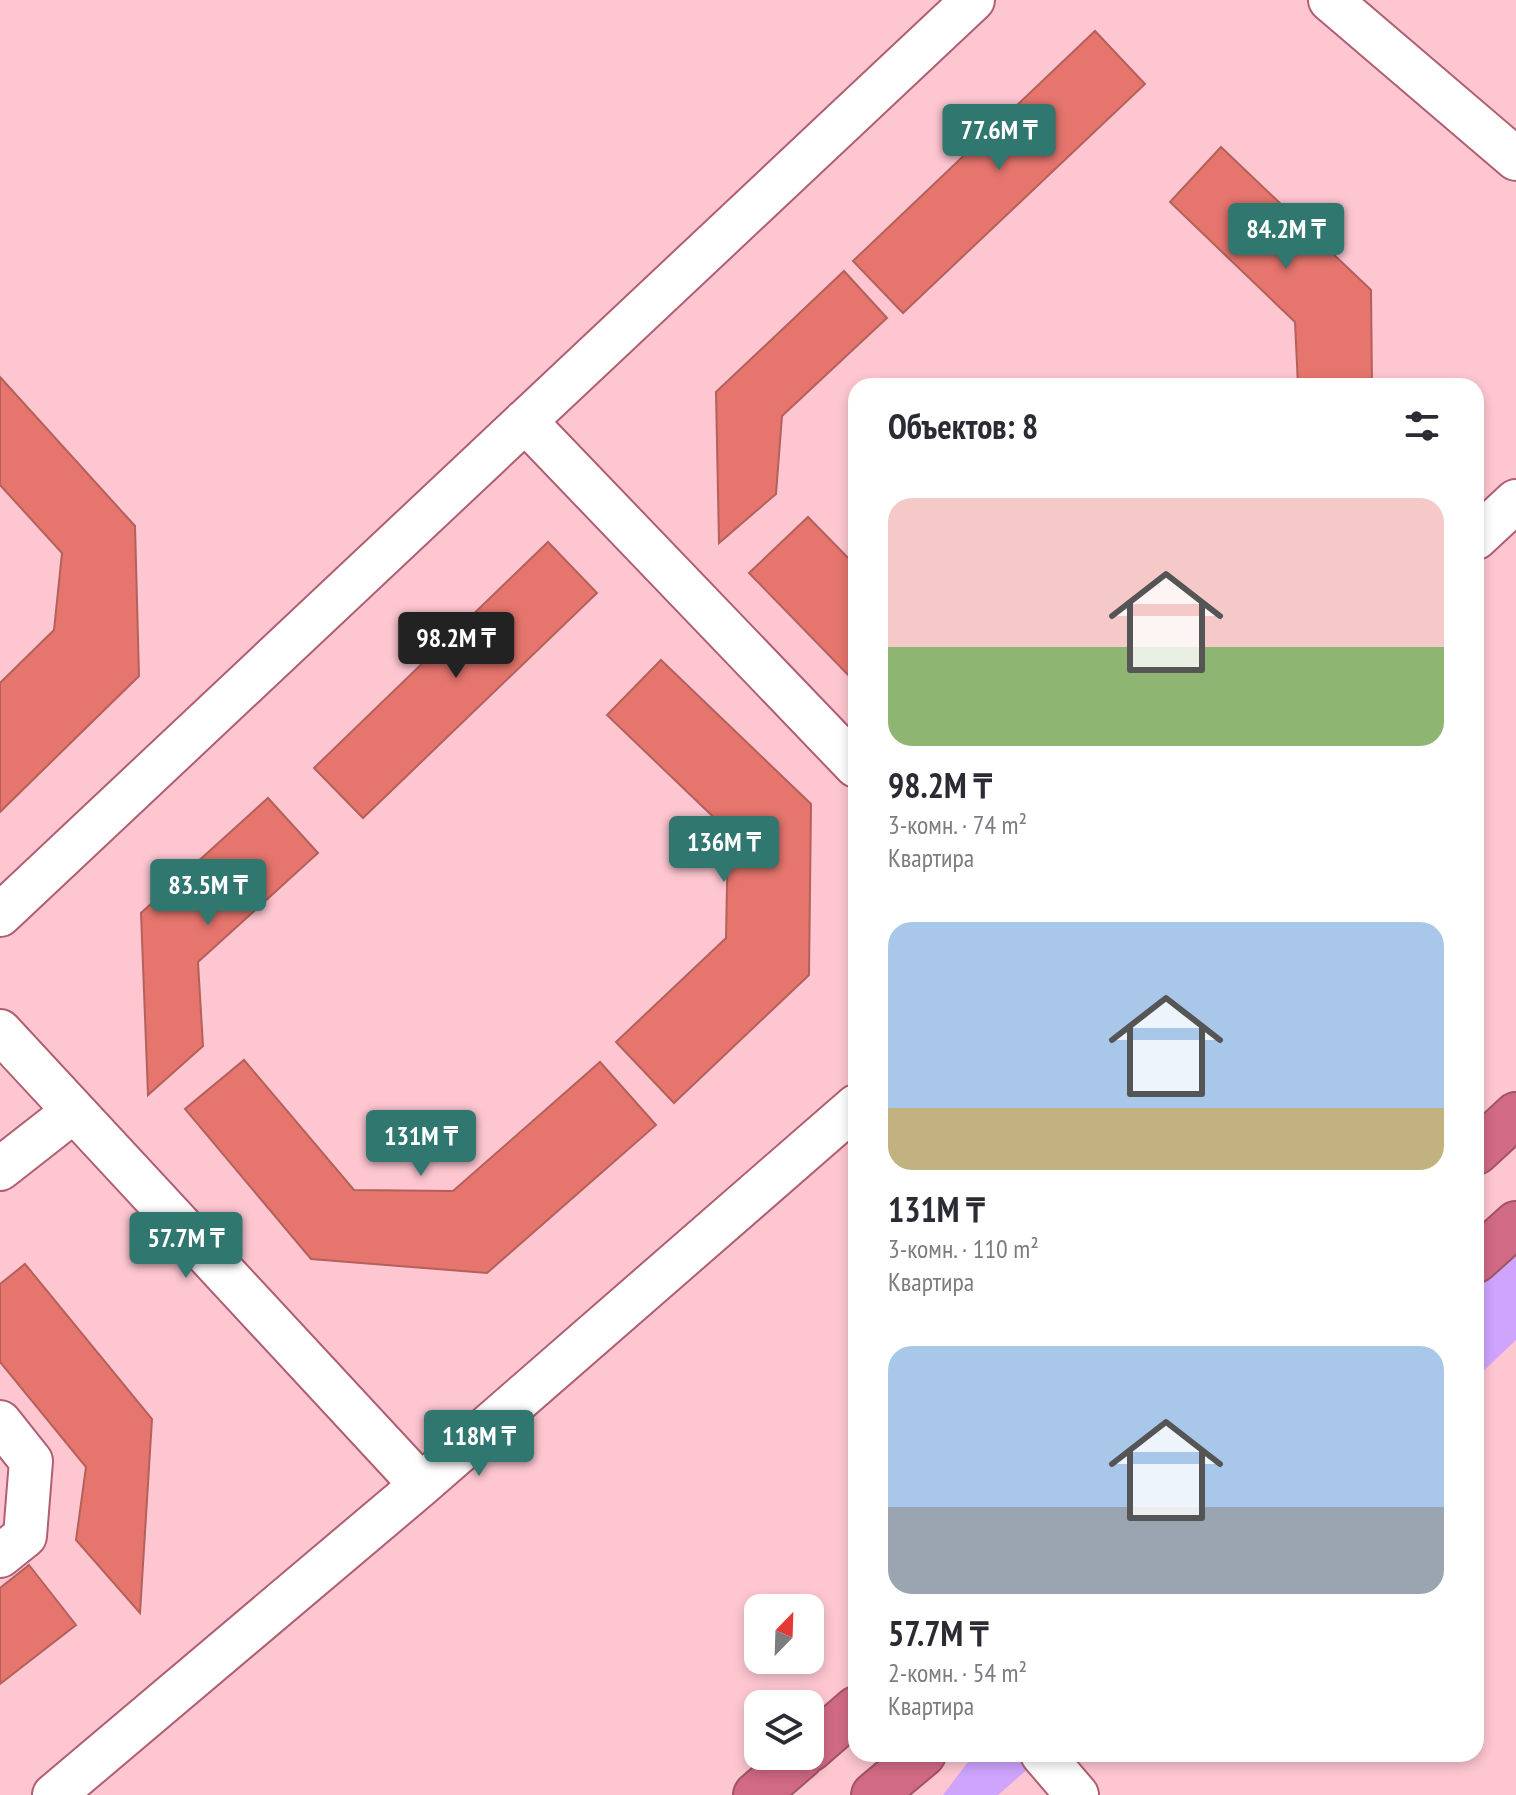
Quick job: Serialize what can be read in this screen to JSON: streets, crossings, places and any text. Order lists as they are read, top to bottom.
{
  "north": "top right",
  "page": {
    "price": [
      "77.6M ₸",
      "84.2M ₸",
      "98.2M ₸",
      "136M ₸",
      "83.5M ₸",
      "131M ₸",
      "57.7M ₸",
      "118M ₸"
    ],
    "heading": "Объектов: 8",
    "list": [
      {
        "name": "98.2M ₸",
        "note": "3-комн. · 74 m² · Квартира"
      },
      {
        "name": "131M ₸",
        "note": "3-комн. · 110 m² · Квартира"
      },
      {
        "name": "57.7M ₸",
        "note": "2-комн. · 54 m² · Квартира"
      }
    ]
  }
}
